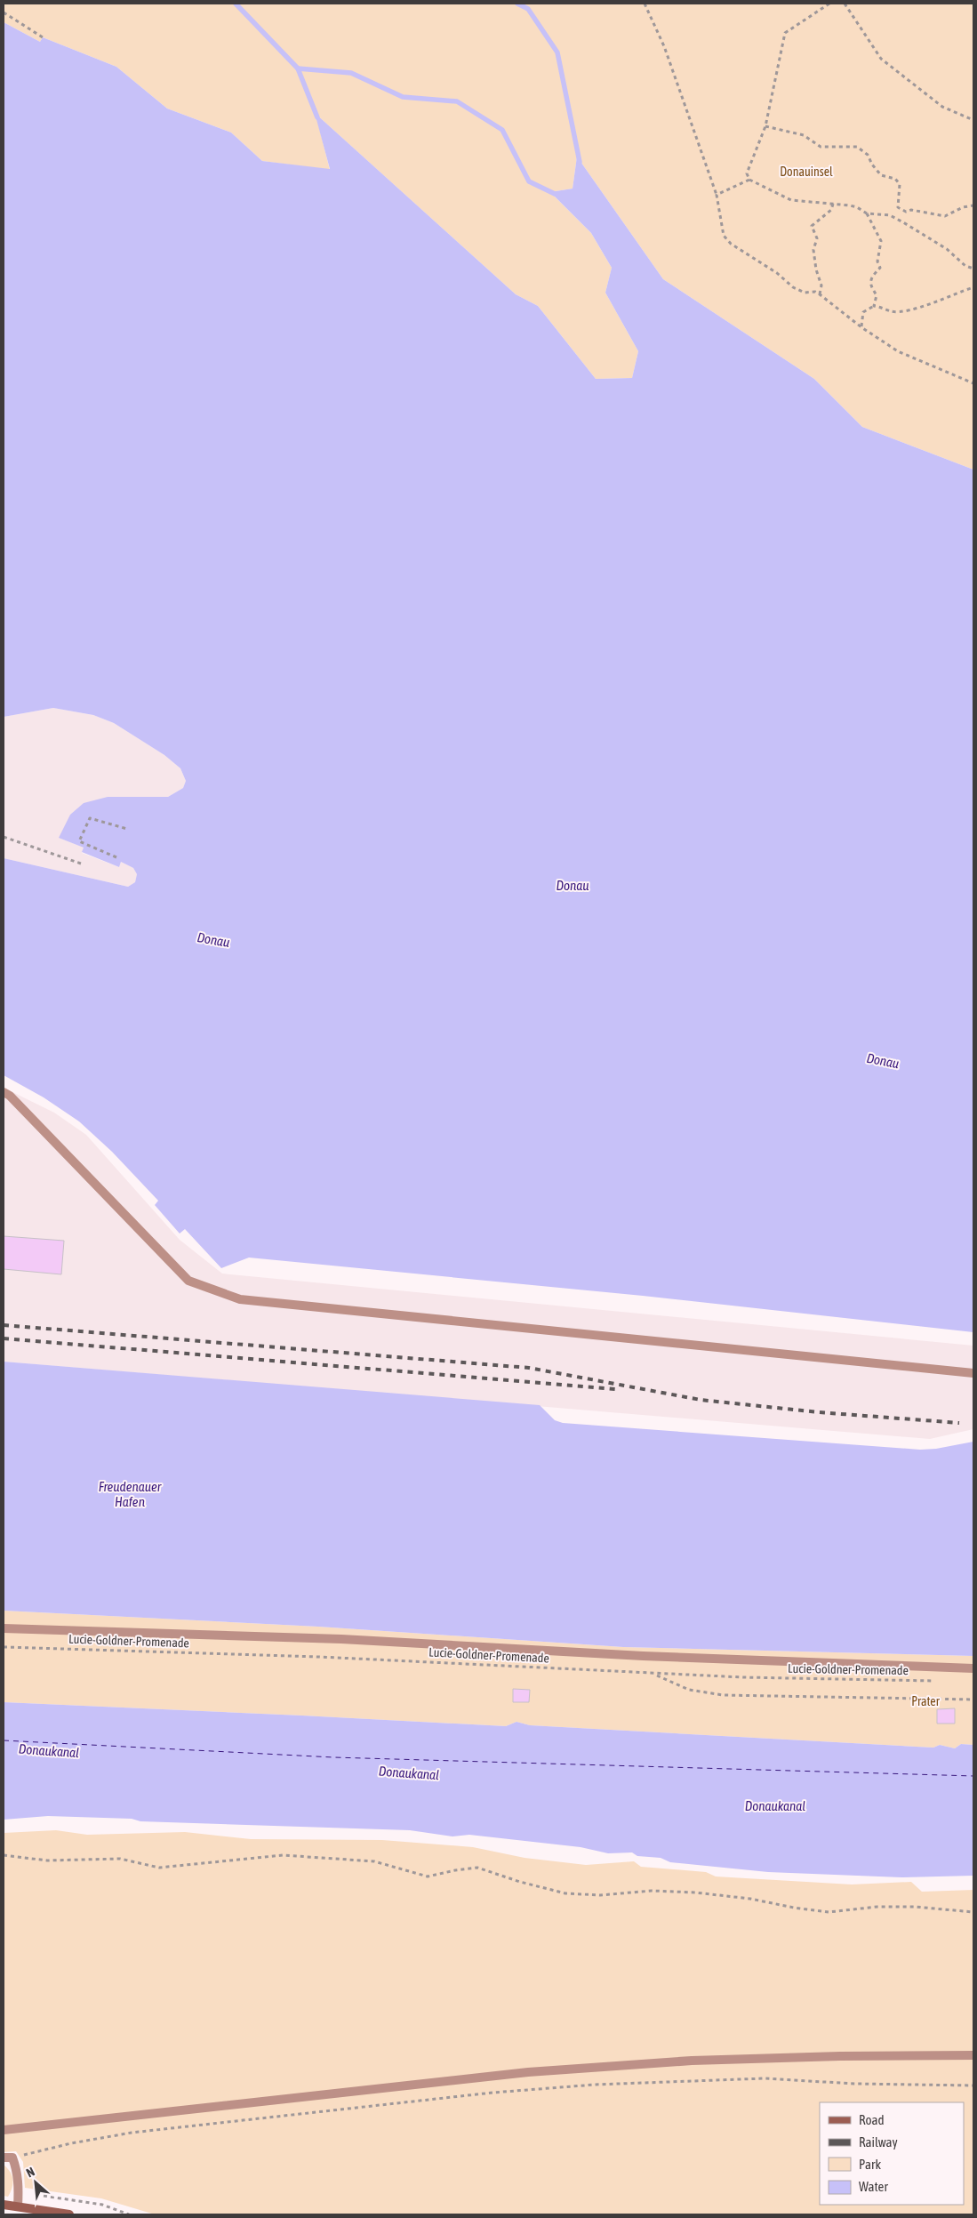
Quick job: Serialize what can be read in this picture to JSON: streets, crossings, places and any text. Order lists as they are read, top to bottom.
{
  "streets": {
    "path": ["Lucie-Goldner-Promenade"]
  },
  "water": ["Donau", "Freudenauer Hafen", "Donaukanal"],
  "parks": ["Donauinsel", "Prater"],
  "legend": [
    "Road",
    "Railway",
    "Park",
    "Water"
  ],
  "north": "top left"
}
